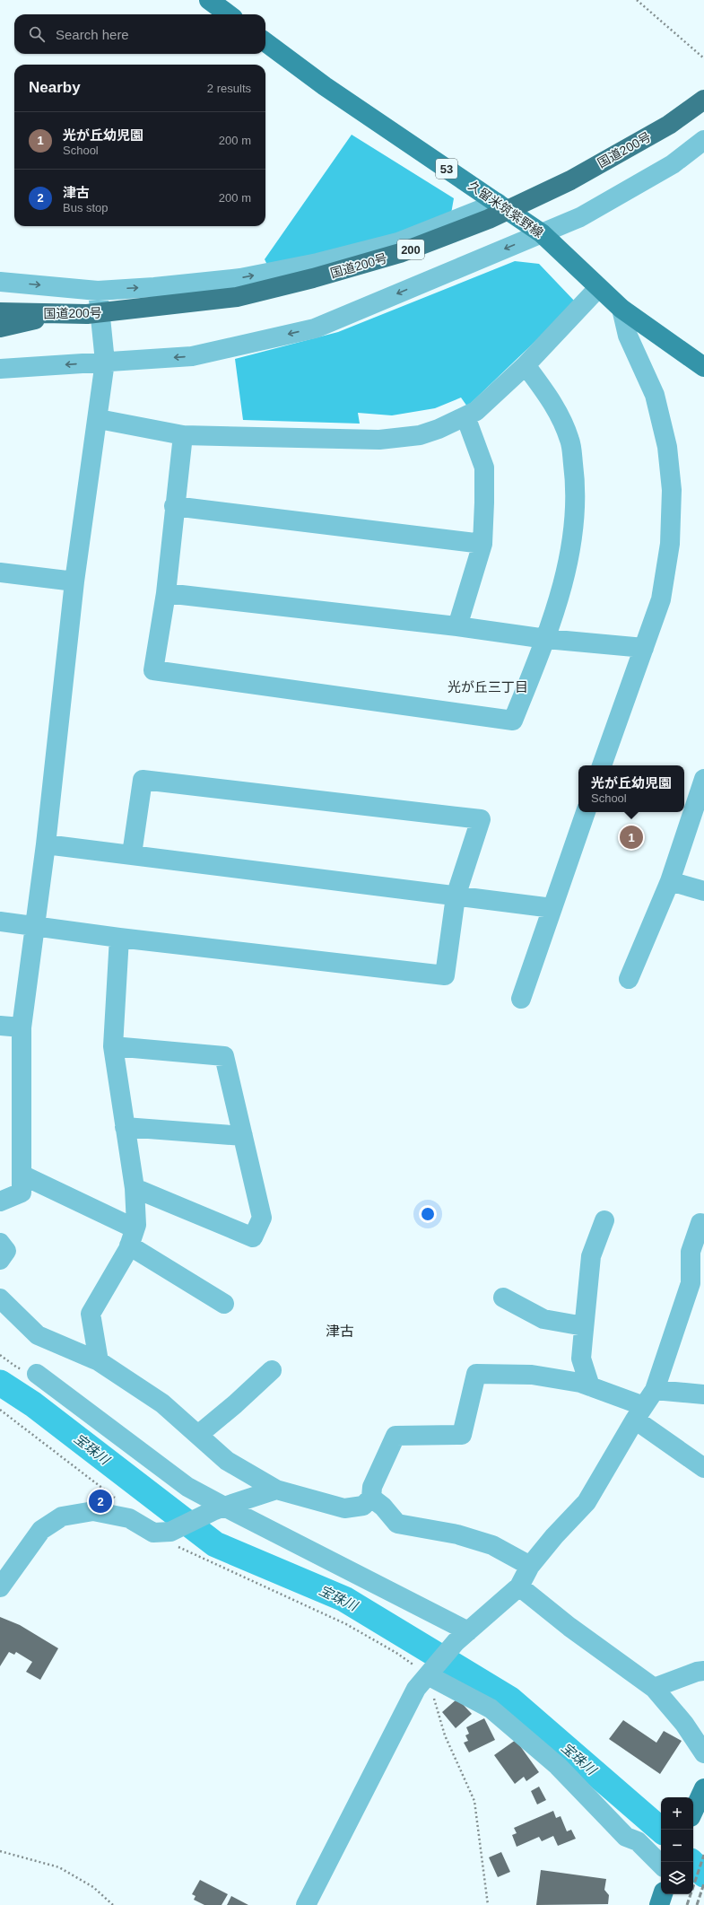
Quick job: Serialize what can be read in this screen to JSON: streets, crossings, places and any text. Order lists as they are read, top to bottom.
{
  "streets": {
    "highway": ["国道200号", "200"],
    "main road": ["53", "久留米筑紫野線"]
  },
  "districts": ["光が丘三丁目", "津古"],
  "water": ["宝珠川"],
  "page": {
    "search": "Search here",
    "heading": ["Nearby", "2 results"],
    "list": [
      {
        "mark": "1",
        "name": "光が丘幼児園",
        "note": "School",
        "value": "200 m"
      },
      {
        "mark": "2",
        "name": "津古",
        "note": "Bus stop",
        "value": "200 m"
      }
    ],
    "popup": ["光が丘幼児園", "School"],
    "pins": ["1", "2"],
    "map_buttons": ["+", "−"]
  }
}
